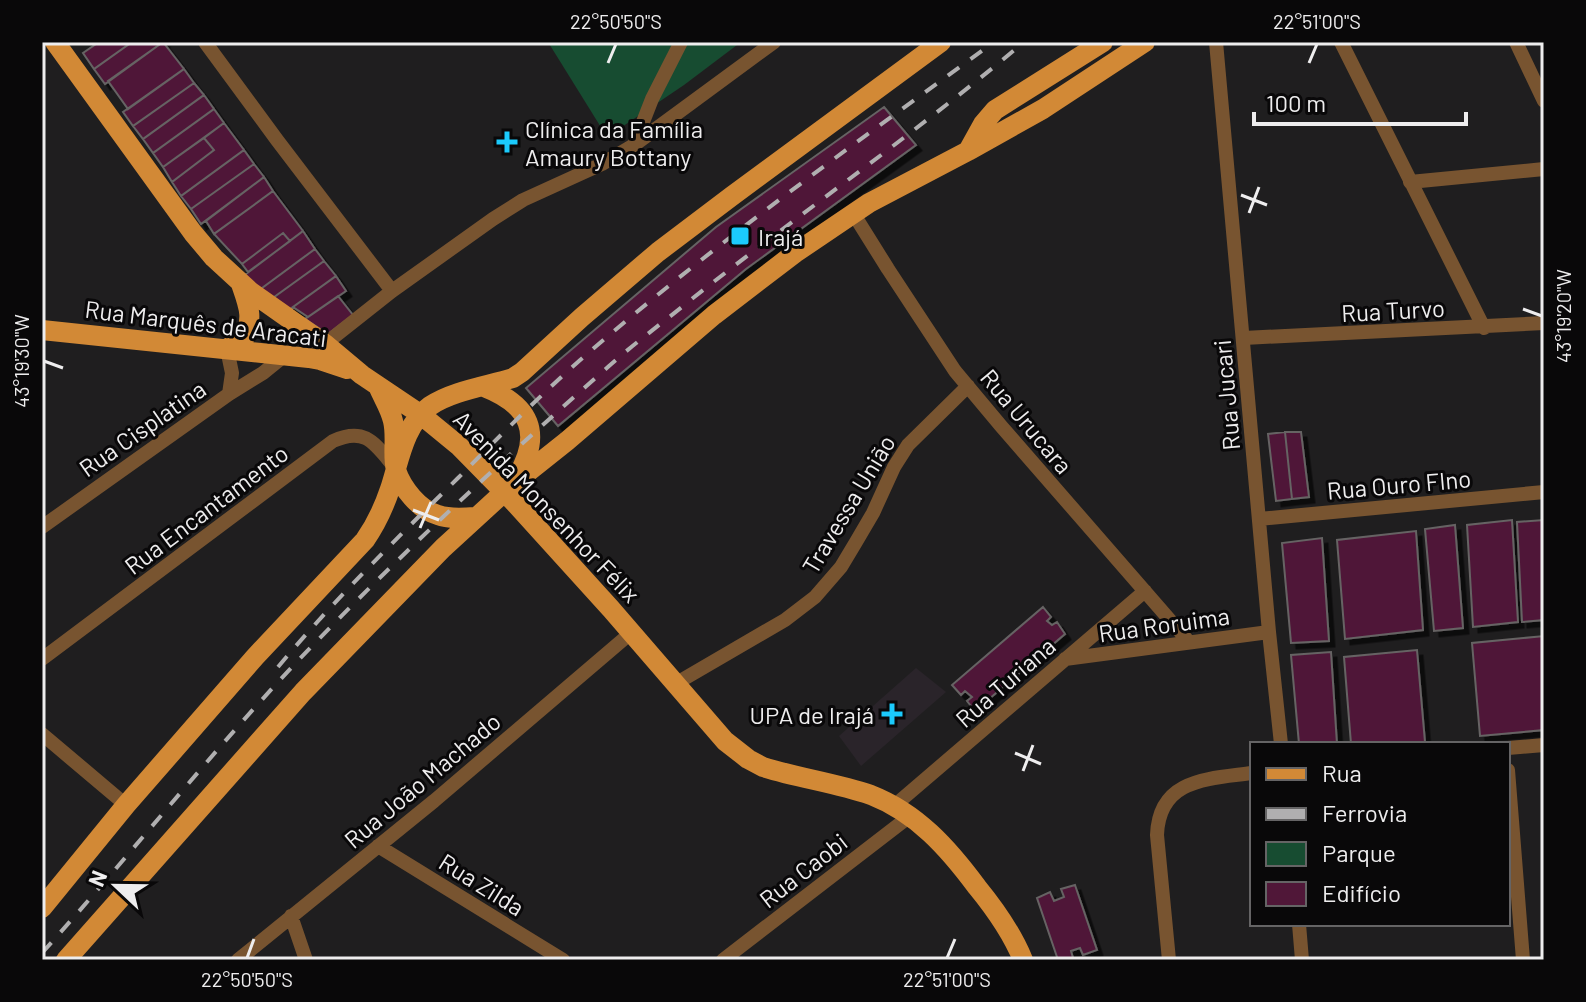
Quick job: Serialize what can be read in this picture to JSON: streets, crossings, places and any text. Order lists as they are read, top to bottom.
{
  "streets": {
    "main road": ["Rua Marquês de Aracati", "Avenida Monsenhor Félix"],
    "street": [
      "Rua Turvo",
      "Rua Jucari",
      "Rua Urucara",
      "Rua Cisplatina",
      "Rua Ouro FIno",
      "Travessa União",
      "Rua Encantamento",
      "Rua Roruima",
      "Rua Turiana",
      "Rua João Machado",
      "Rua Caobi",
      "Rua Zilda"
    ]
  },
  "crossings": [
    ["Rua Turvo", "Rua Jucari"],
    ["Rua Marquês de Aracati", "Rua Cisplatina"],
    ["Rua Marquês de Aracati", "Avenida Monsenhor Félix"],
    ["Rua Jucari", "Rua Ouro FIno"],
    ["Rua Jucari", "Rua Roruima"],
    ["Rua Urucara", "Travessa União"],
    ["Rua Urucara", "Rua Roruima"],
    ["Rua Urucara", "Rua Turiana"],
    ["Travessa União", "Avenida Monsenhor Félix"],
    ["Avenida Monsenhor Félix", "Rua Turiana"],
    ["Avenida Monsenhor Félix", "Rua João Machado"],
    ["Avenida Monsenhor Félix", "Rua Caobi"],
    ["Rua Roruima", "Rua Turiana"],
    ["Rua Turiana", "Rua Caobi"],
    ["Rua João Machado", "Rua Zilda"]
  ],
  "places": {
    "health": ["Clínica da Família Amaury Bottany", "UPA de Irajá"],
    "transit": ["Irajá"]
  },
  "legend": [
    "Rua",
    "Ferrovia",
    "Parque",
    "Edifício"
  ],
  "scale_bar": "100 m",
  "north": "left",
  "coordinates": [
    "22°50'50\"S",
    "22°51'00\"S",
    "43°19'20\"W",
    "43°19'30\"W"
  ]
}
